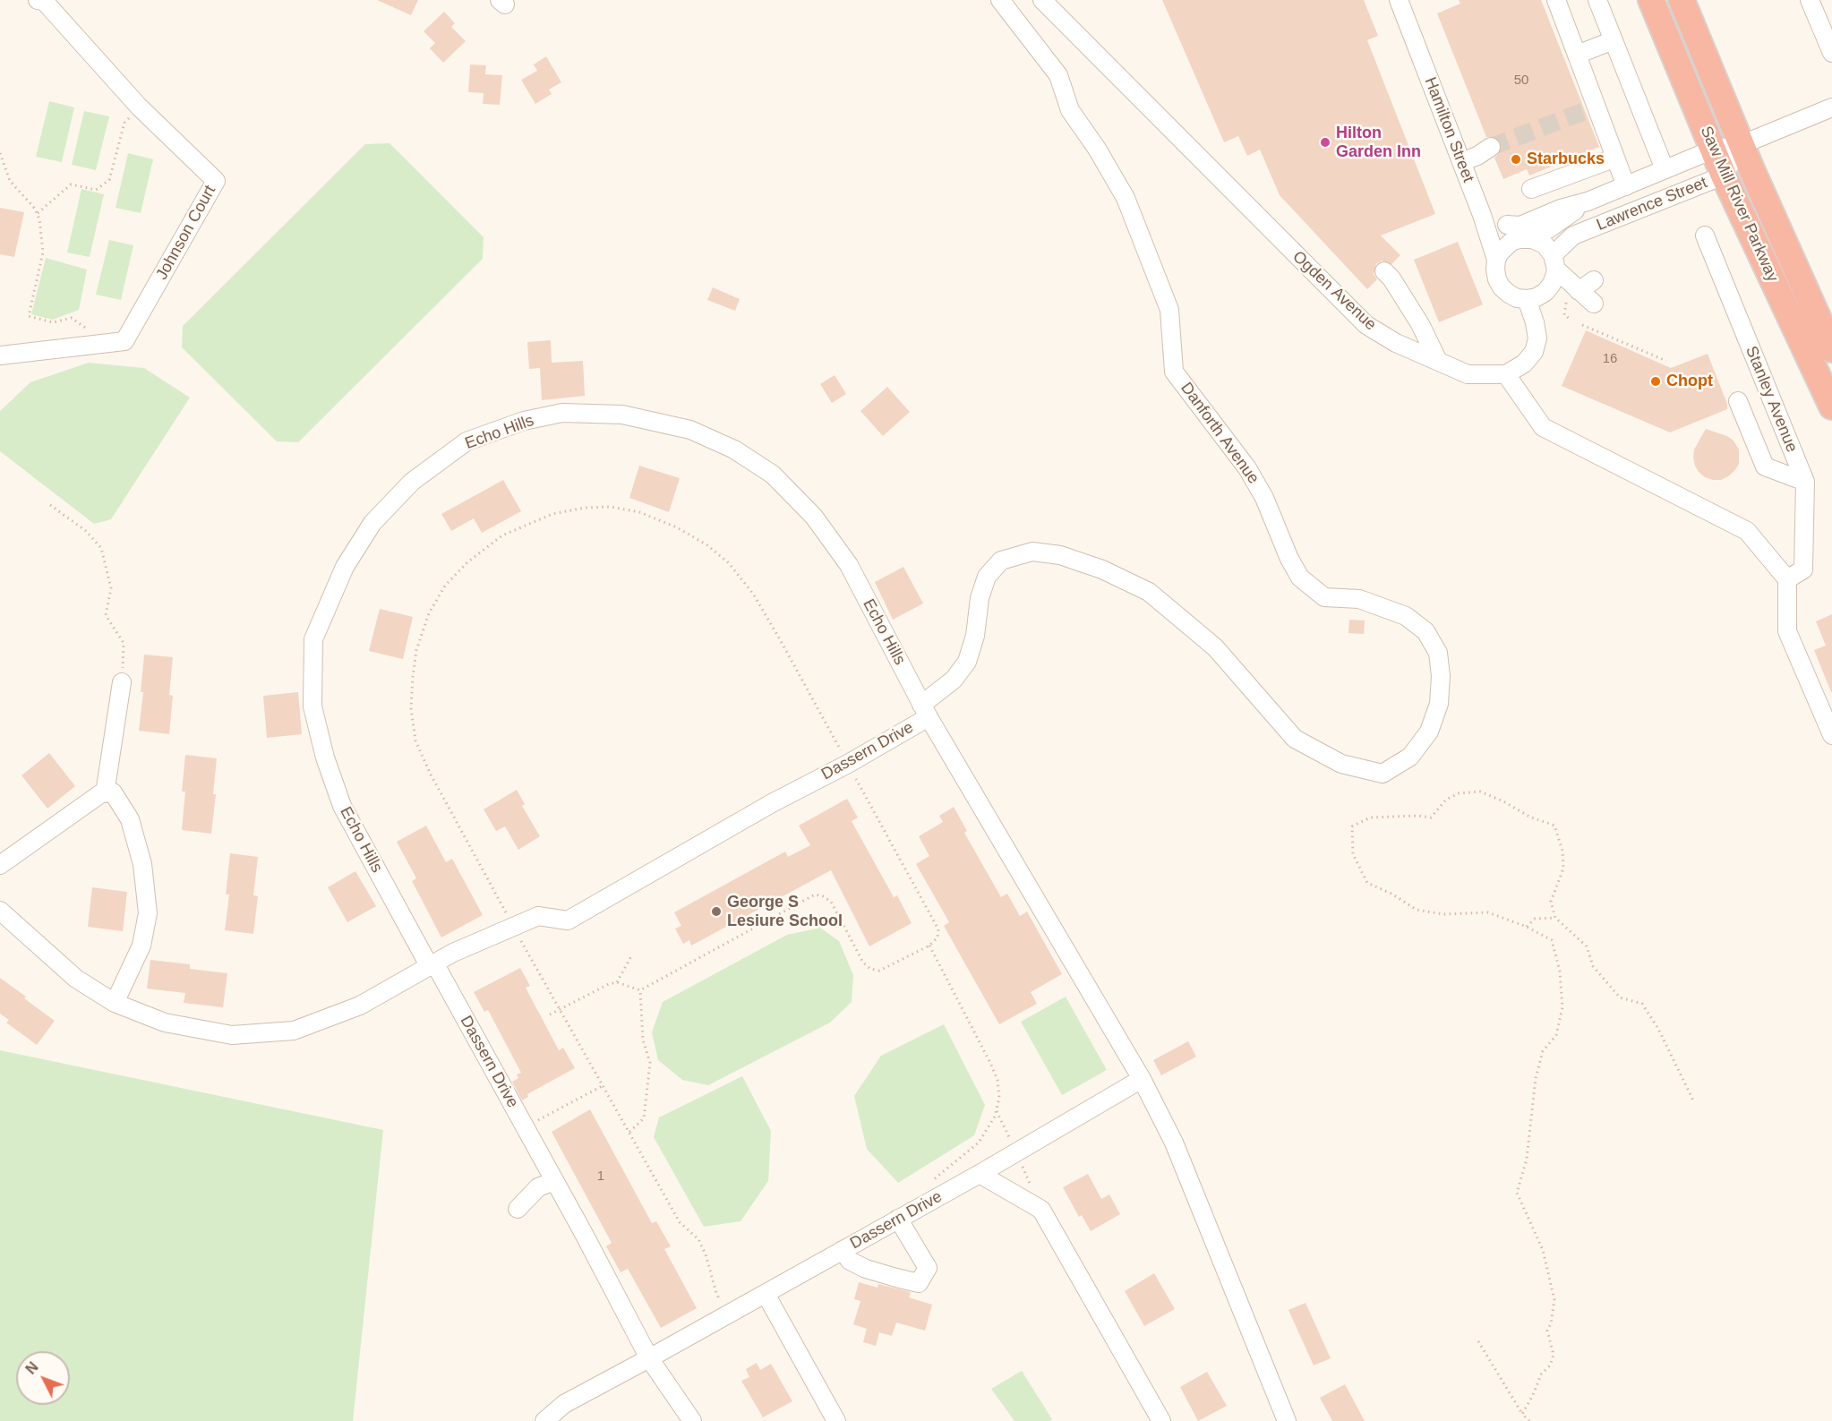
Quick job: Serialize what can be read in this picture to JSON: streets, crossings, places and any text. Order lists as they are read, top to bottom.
{
  "streets": {
    "highway": ["Saw Mill River Parkway"],
    "street": [
      "Hamilton Street",
      "Lawrence Street",
      "Johnson Court",
      "Ogden Avenue",
      "Stanley Avenue",
      "Echo Hills",
      "Danforth Avenue",
      "Dassern Drive"
    ]
  },
  "crossings": [
    ["Hamilton Street", "Lawrence Street"],
    ["Lawrence Street", "Saw Mill River Parkway"],
    ["Echo Hills", "Danforth Avenue"],
    ["Echo Hills", "Dassern Drive"],
    ["Danforth Avenue", "Dassern Drive"]
  ],
  "places": [
    "Hilton Garden Inn",
    "Starbucks",
    "Chopt",
    "George S Lesiure School"
  ],
  "house_numbers": ["50", "16", "1"],
  "north": "top left"
}
